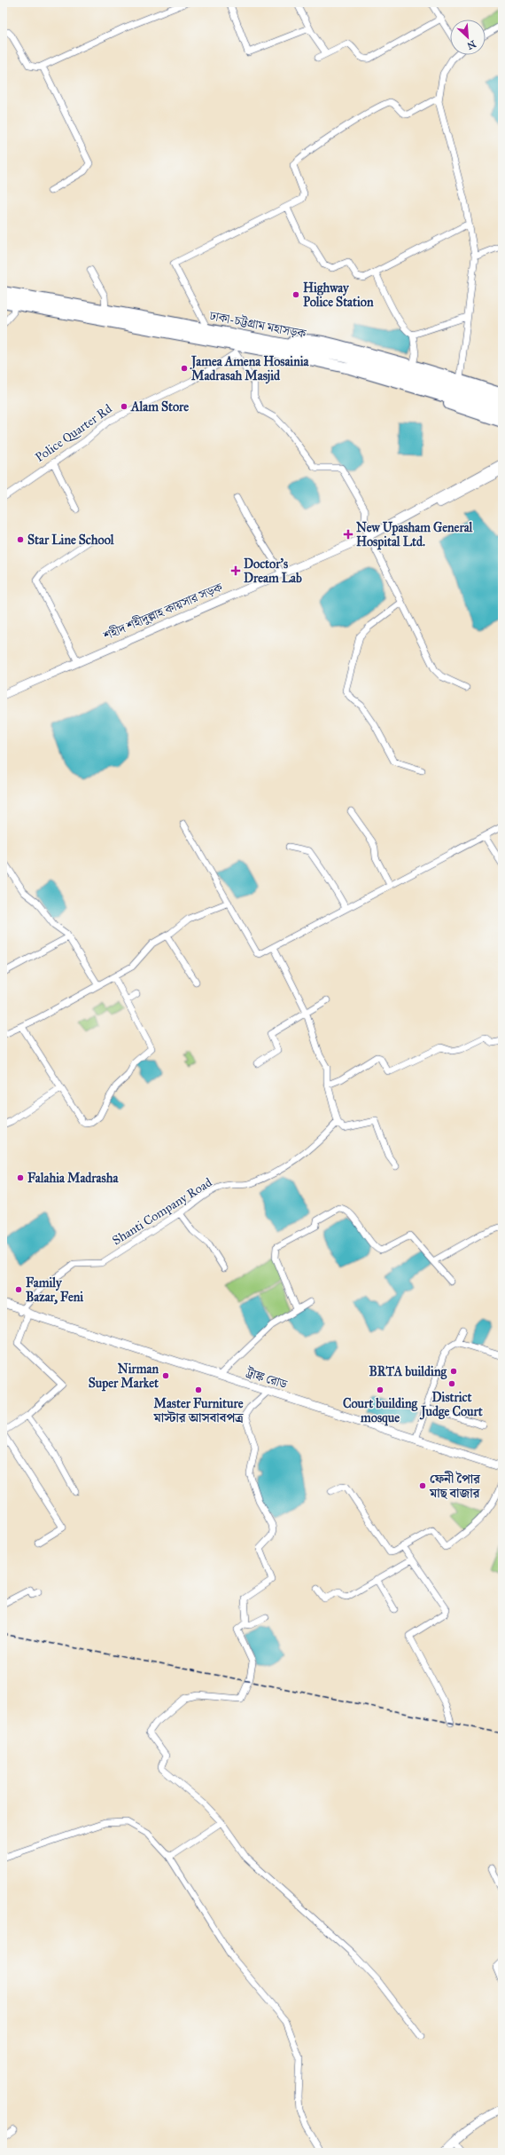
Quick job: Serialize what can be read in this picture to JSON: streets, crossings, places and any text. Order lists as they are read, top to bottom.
{
  "streets": {
    "highway": ["ঢাকা-চট্টগ্রাম মহাসড়ক"],
    "main road": ["শহীদ শহীদুল্লাহ কায়সার সড়ক", "ট্রাঙ্ক রোড"],
    "street": ["Police Quarter Rd", "Shanti Company Road"]
  },
  "crossings": [
    ["Police Quarter Rd", "শহীদ শহীদুল্লাহ কায়সার সড়ক"],
    ["Shanti Company Road", "ট্রাঙ্ক রোড"]
  ],
  "places": {
    "other": [
      "Highway Police Station",
      "Jamea Amena Hosainia Madrasah Masjid",
      "Alam Store",
      "Star Line School",
      "Falahia Madrasha",
      "Family Bazar, Feni",
      "BRTA building",
      "Nirman Super Market",
      "District Judge Court",
      "Master Furniture মাস্টার আসবাবপত্র",
      "Court building mosque",
      "ফেনী পৈার মাছ বাজার"
    ],
    "health": ["New Upasham General Hospital Ltd.", "Doctor's Dream Lab"]
  },
  "north": "bottom right"
}
